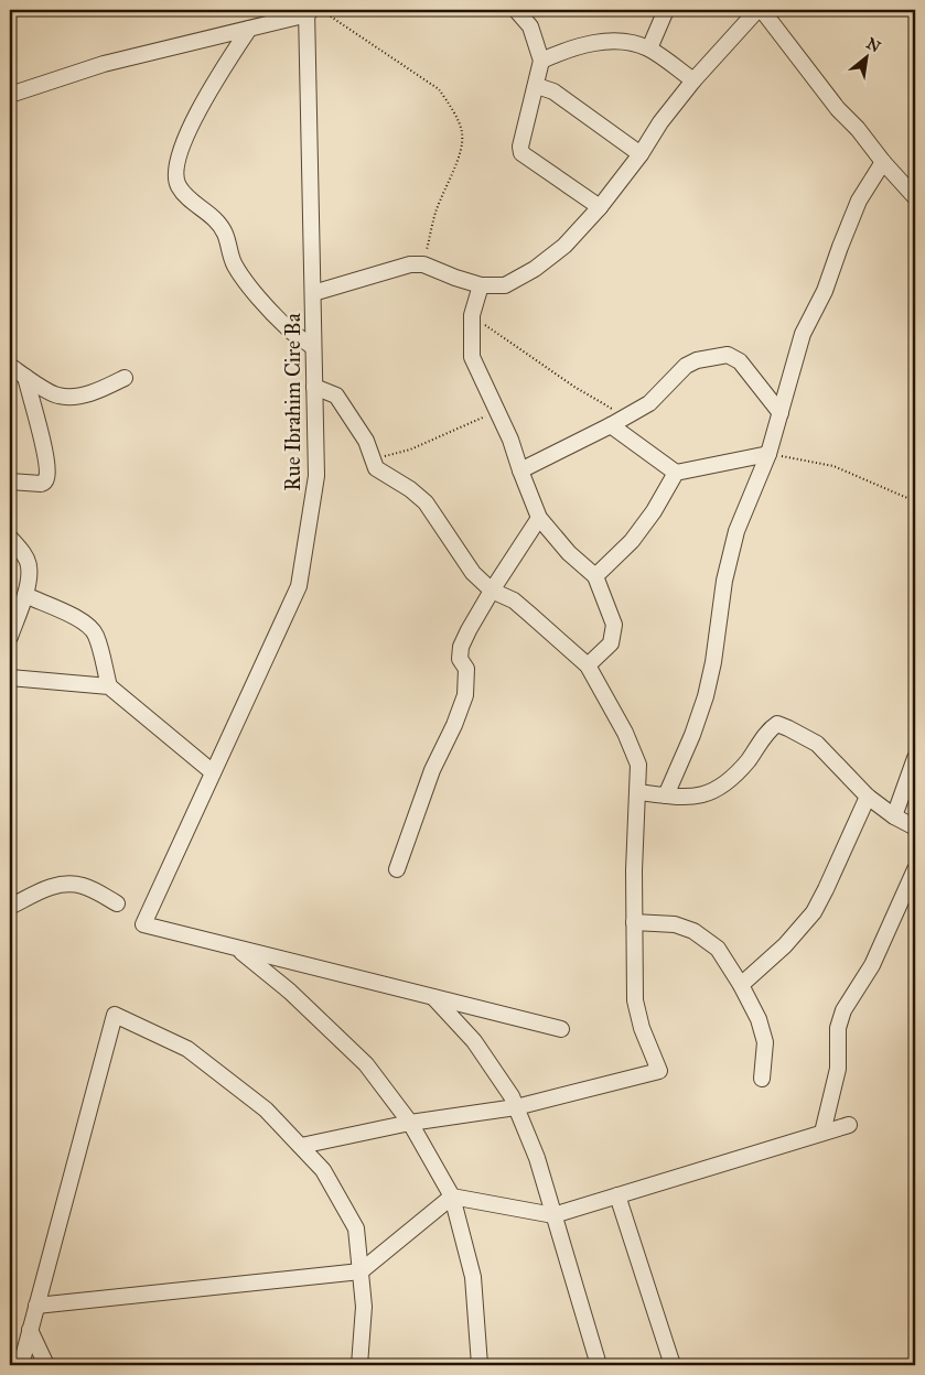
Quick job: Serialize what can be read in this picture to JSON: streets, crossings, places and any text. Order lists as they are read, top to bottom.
{
  "streets": {
    "street": ["Rue Ibrahim Cire Ba"]
  },
  "north": "top right"
}
